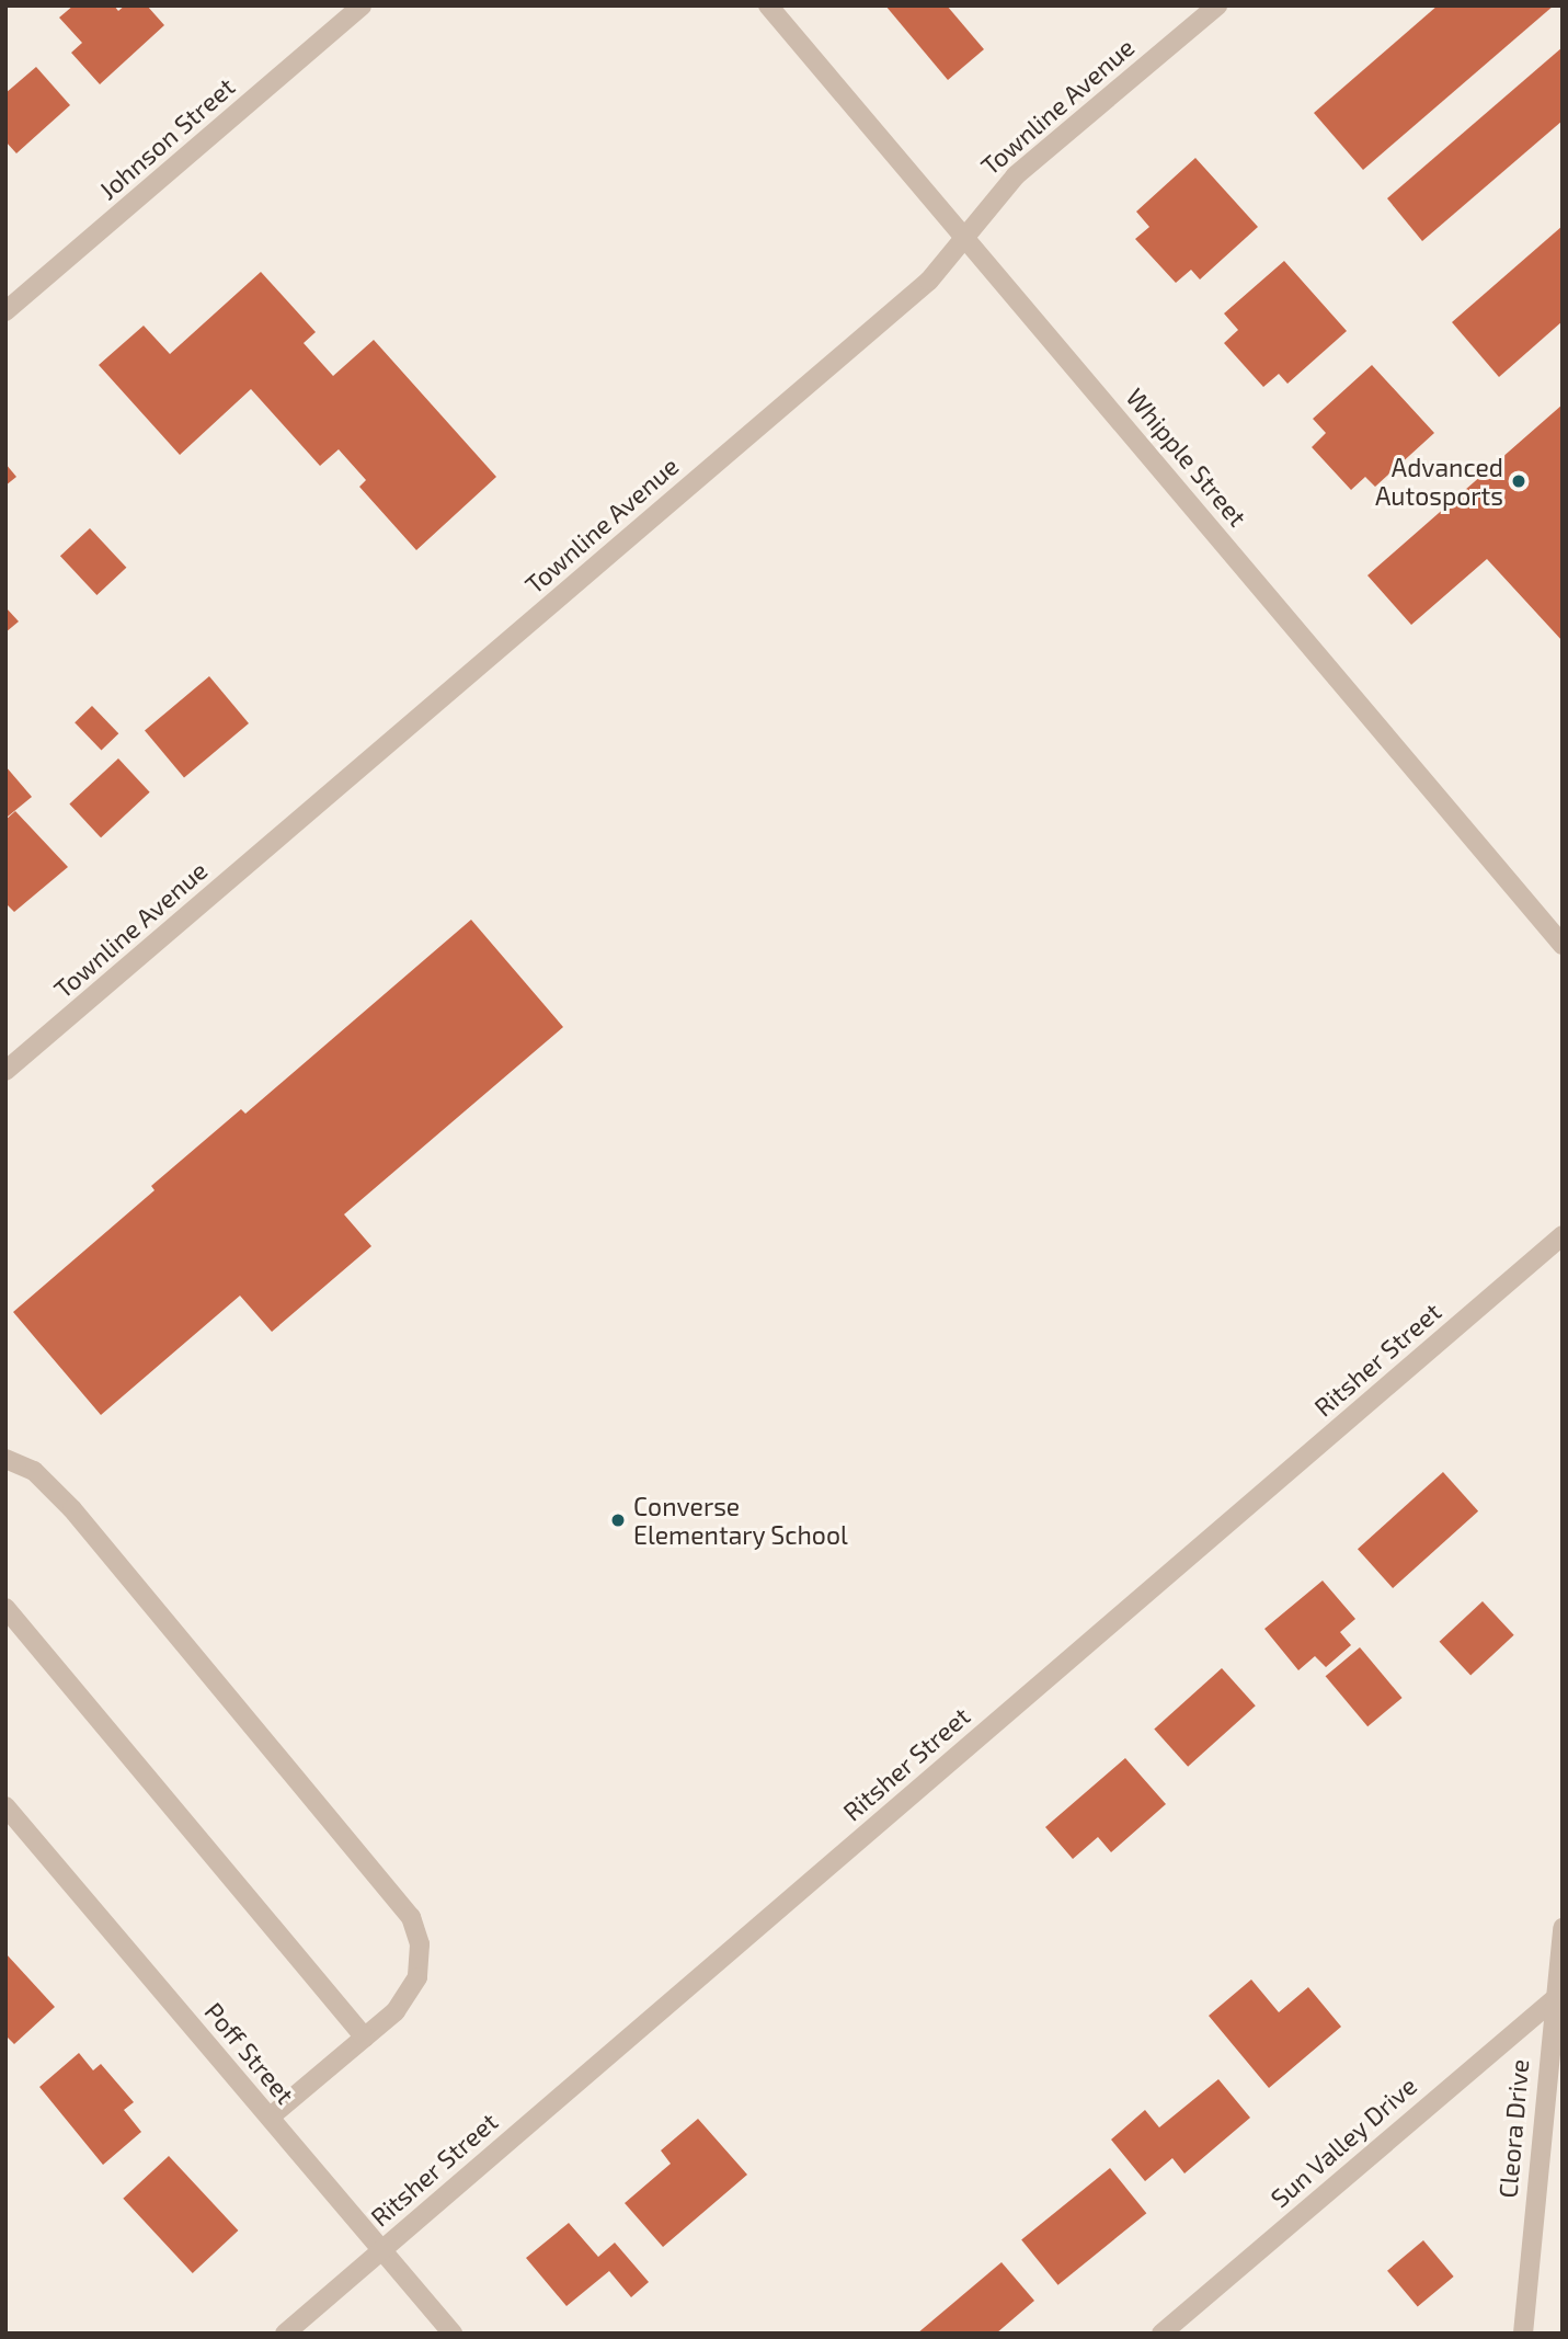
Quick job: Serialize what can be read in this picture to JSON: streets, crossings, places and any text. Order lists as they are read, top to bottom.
{
  "streets": {
    "street": [
      "Townline Avenue",
      "Johnson Street",
      "Whipple Street",
      "Ritsher Street",
      "Poff Street",
      "Cleora Drive",
      "Sun Valley Drive"
    ]
  },
  "crossings": [
    ["Townline Avenue", "Whipple Street"],
    ["Ritsher Street", "Poff Street"],
    ["Cleora Drive", "Sun Valley Drive"]
  ],
  "places": ["Advanced Autosports", "Converse Elementary School"]
}
